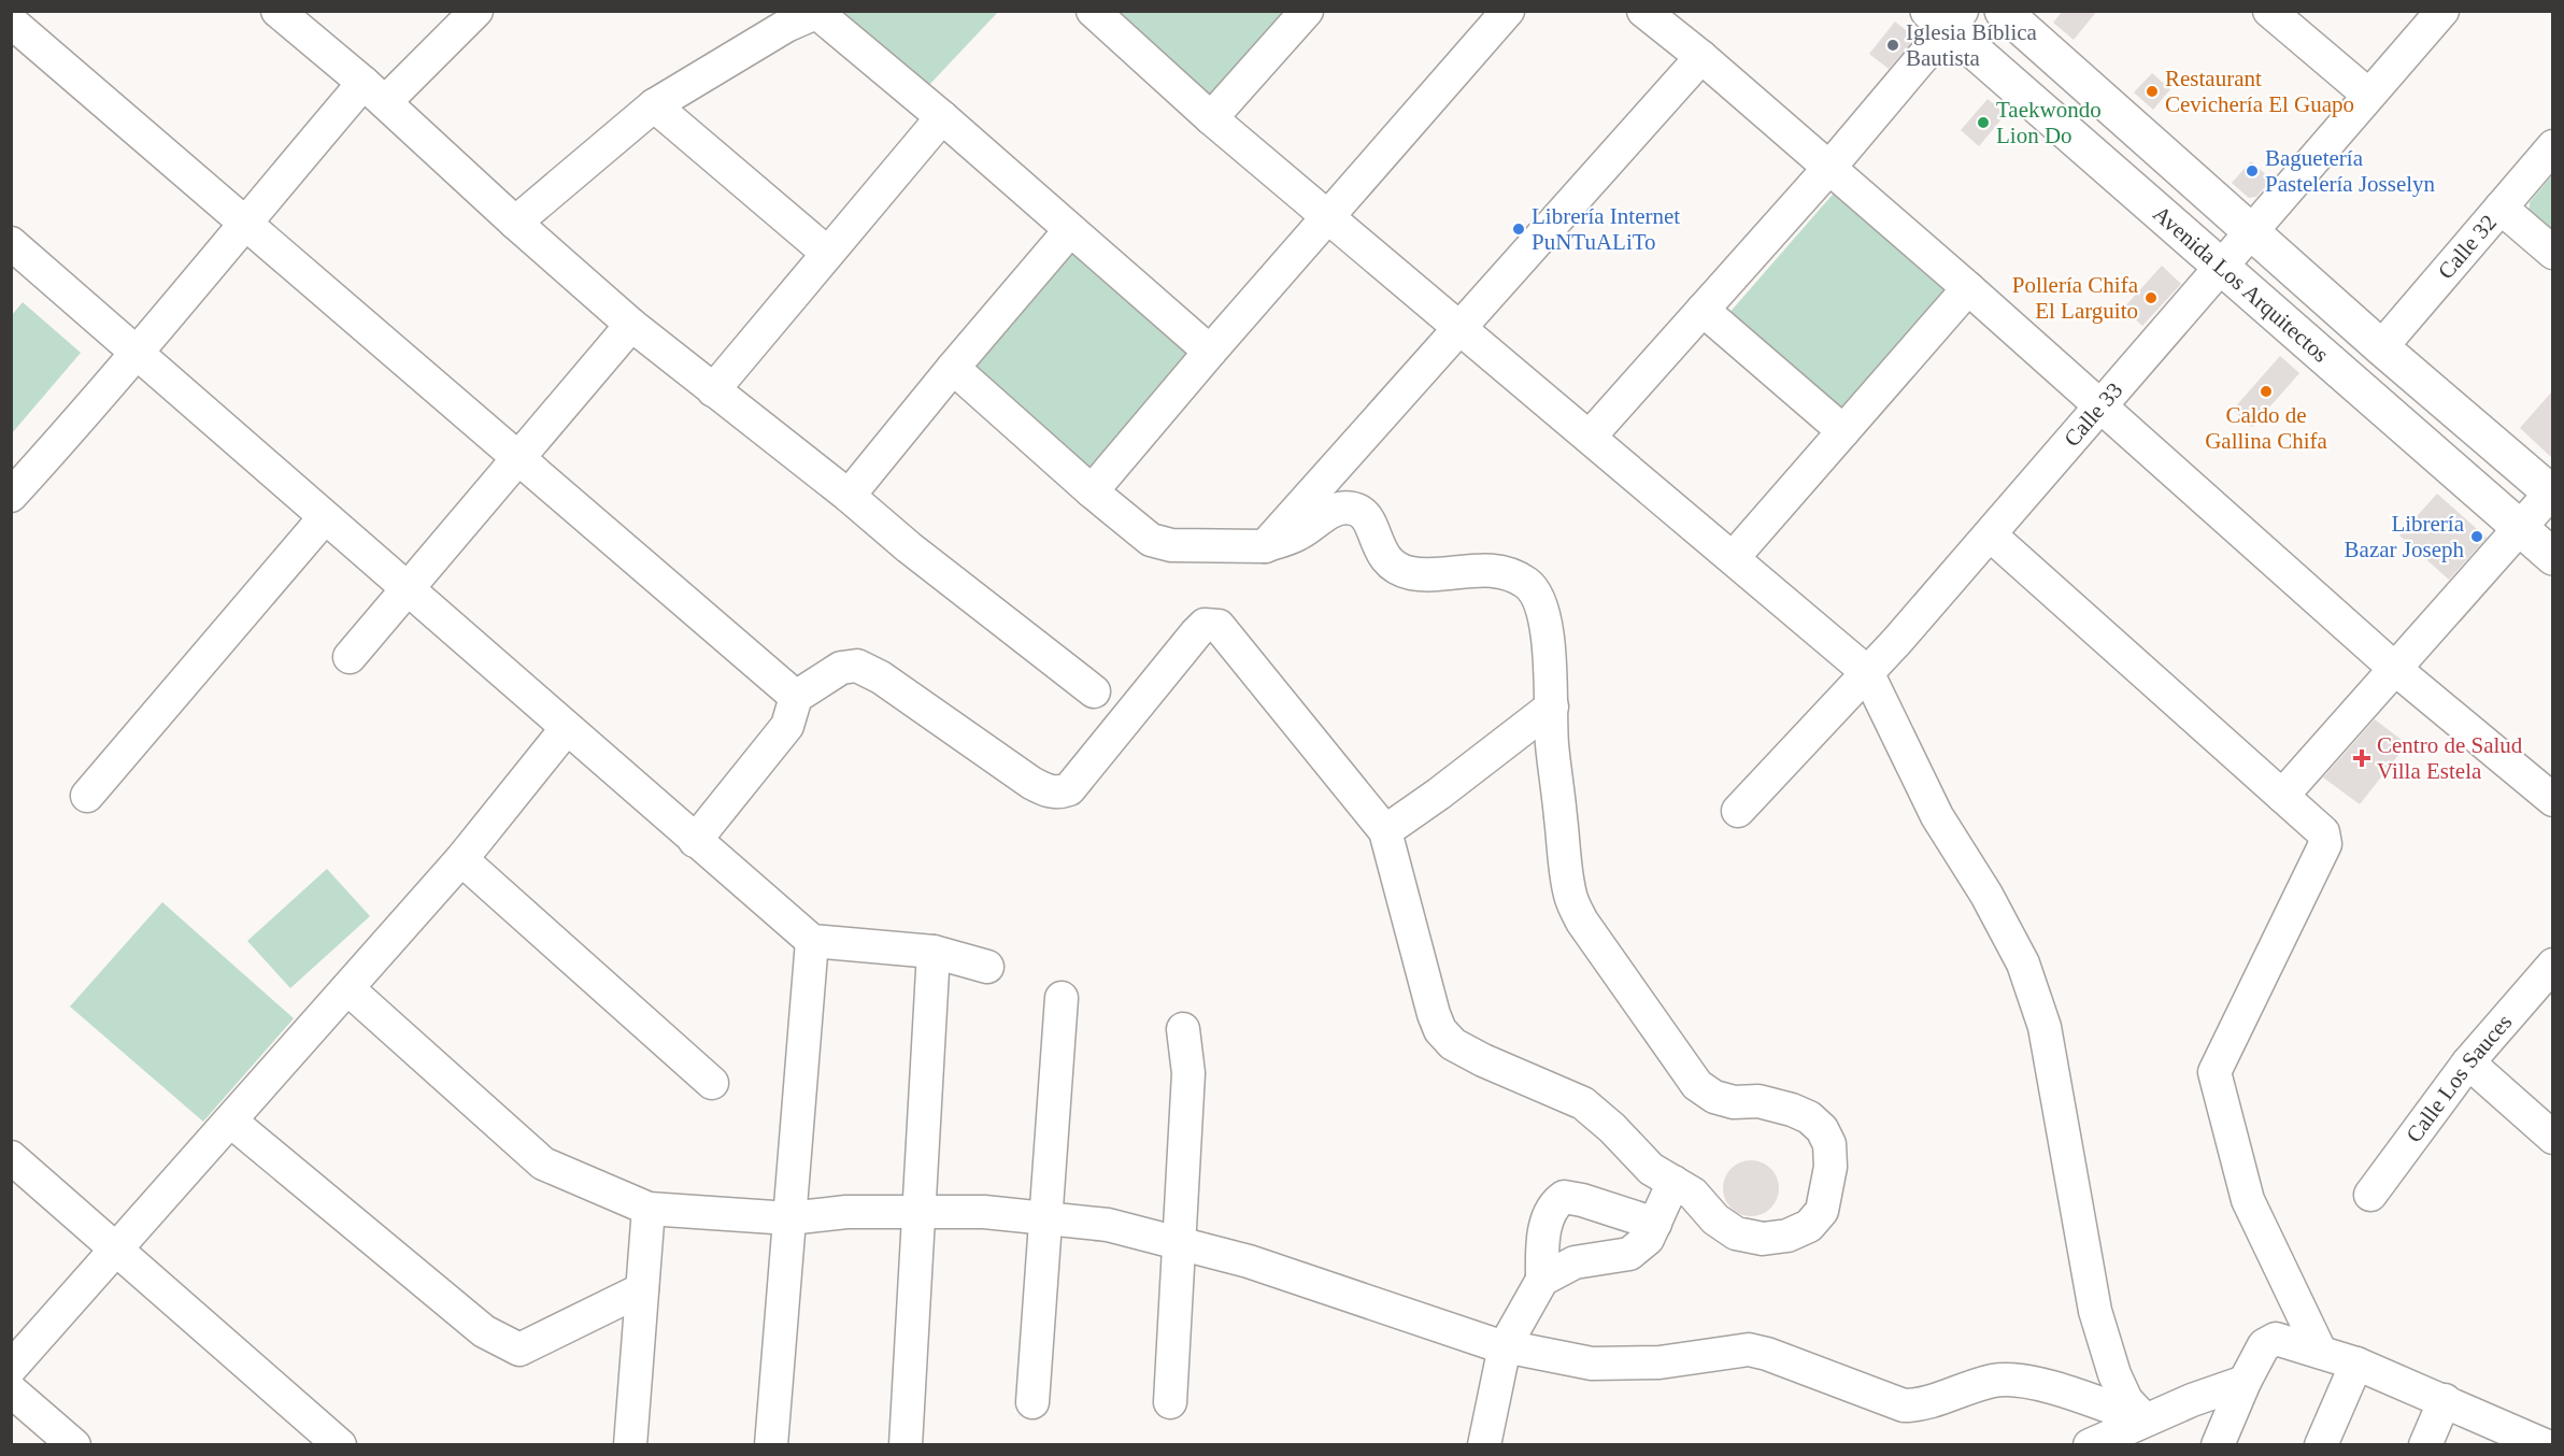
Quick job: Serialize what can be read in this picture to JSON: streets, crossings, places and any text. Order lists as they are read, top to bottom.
{
  "streets": {
    "main road": ["Avenida Los Arquitectos"],
    "street": ["Calle 32", "Calle 33", "Calle Los Sauces"]
  },
  "crossings": [
    ["Calle 32", "Avenida Los Arquitectos"],
    ["Avenida Los Arquitectos", "Calle 33"]
  ],
  "places": {
    "other": [
      "Iglesia Bíblica Bautista",
      "Restaurant Cevichería El Guapo",
      "Taekwondo Lion Do",
      "Baguetería Pastelería Josselyn",
      "Librería Internet PuNTuALiTo",
      "Pollería Chifa El Larguito",
      "Caldo de Gallina Chifa",
      "Librería Bazar Joseph"
    ],
    "health": ["Centro de Salud Villa Estela"]
  }
}
